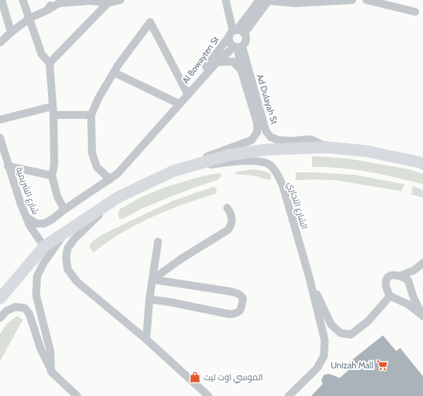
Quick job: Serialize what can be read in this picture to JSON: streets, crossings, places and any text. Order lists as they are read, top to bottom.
{
  "streets": {
    "street": [
      "Al Bowayten St",
      "Ad Dulayah St",
      "شارع الشريمية",
      "الشارع التجاري"
    ]
  },
  "places": {
    "supermarket": ["Unizah Mall"],
    "shop": ["الموسي اوت ليت"]
  }
}
